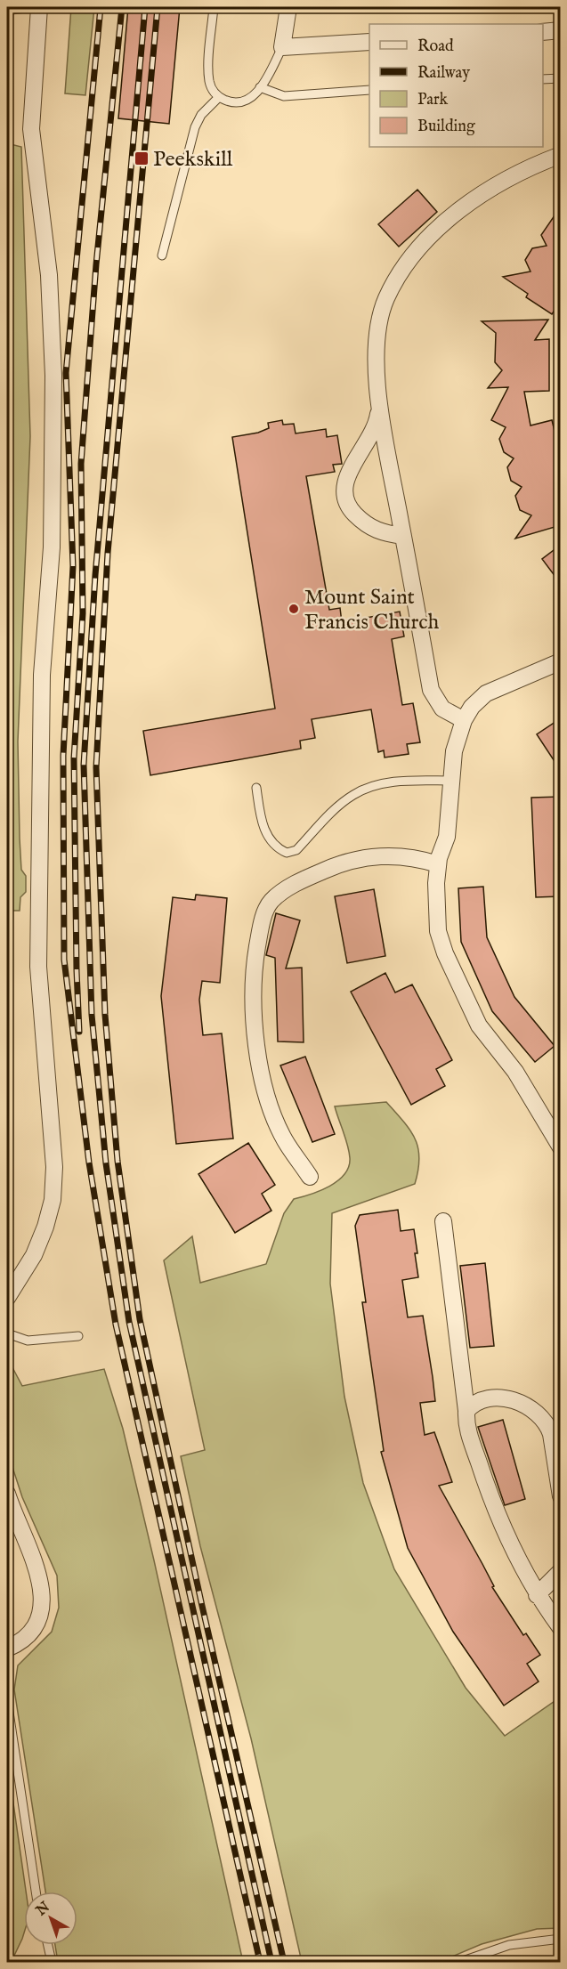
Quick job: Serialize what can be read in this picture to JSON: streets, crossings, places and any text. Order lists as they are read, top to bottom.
{
  "places": {
    "transit": ["Peekskill"],
    "other": ["Mount Saint Francis Church"]
  },
  "legend": [
    "Road",
    "Railway",
    "Park",
    "Building"
  ],
  "north": "top left"
}
